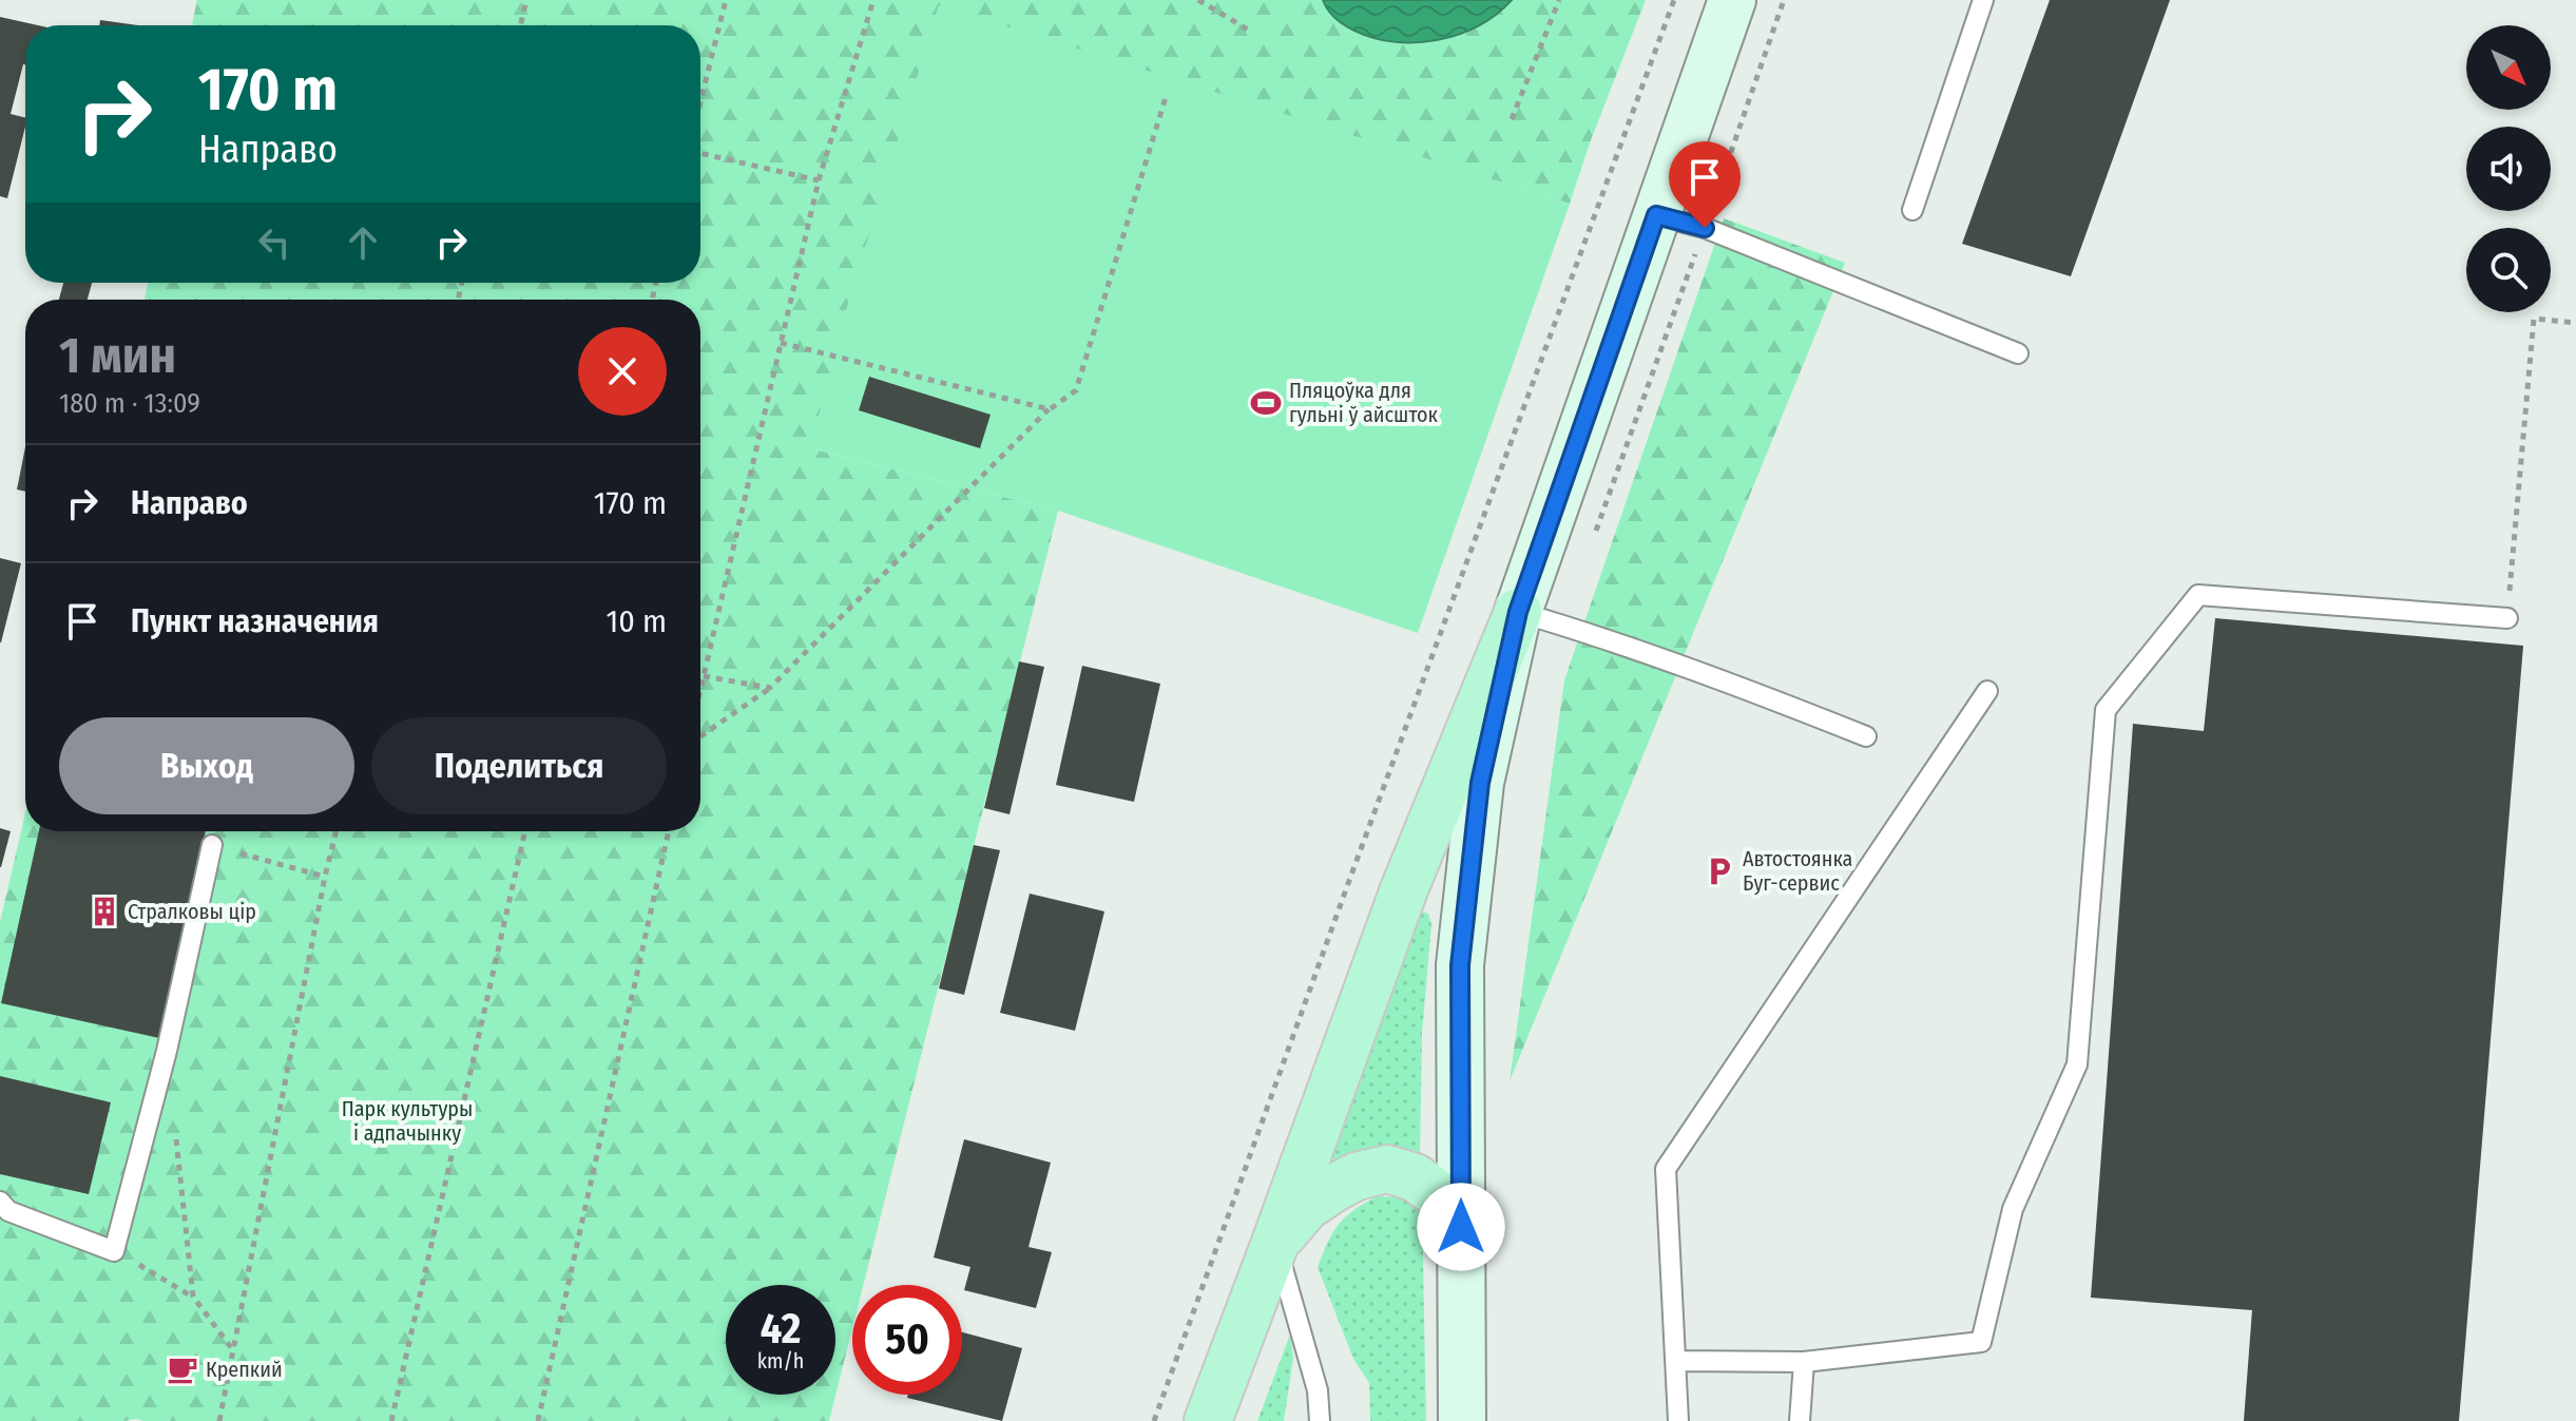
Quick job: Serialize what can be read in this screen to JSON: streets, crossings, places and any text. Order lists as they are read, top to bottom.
{
  "parks": ["Парк культуры і адпачынку"],
  "places": {
    "sports": ["Пляцоўка для гульні ў айсшток"],
    "parking": ["Автостоянка Буг-сервис"],
    "building": ["Стралковы цір"],
    "cafe": ["Крепкий"]
  },
  "north": "bottom right",
  "page": {
    "turn": ["170 m", "Направо"],
    "heading": ["1 мин", "180 m · 13:09"],
    "list": [
      {
        "name": "Направо",
        "value": "170 m"
      },
      {
        "name": "Пункт назначения",
        "value": "10 m"
      }
    ],
    "buttons": ["Выход", "Поделиться"],
    "speed": "42 km/h",
    "limit": "50"
  }
}
